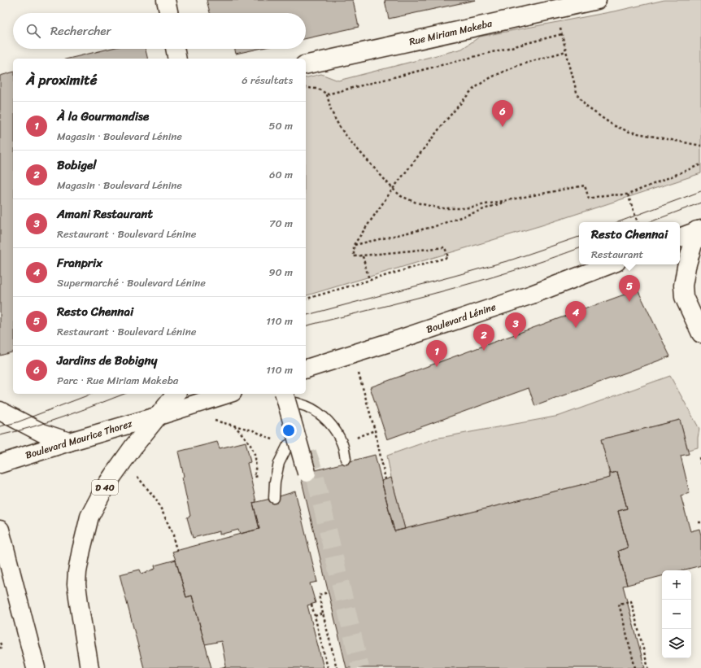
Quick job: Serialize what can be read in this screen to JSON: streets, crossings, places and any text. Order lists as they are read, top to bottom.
{
  "streets": {
    "street": [
      "Rue Miriam Makeba",
      "Boulevard Lénine",
      "Boulevard Maurice Thorez",
      "D 40"
    ]
  },
  "crossings": [
    ["Boulevard Maurice Thorez", "D 40"]
  ],
  "page": {
    "search": "Rechercher",
    "heading": ["À proximité", "6 résultats"],
    "pins": [
      "6",
      "5",
      "4",
      "3",
      "2",
      "1"
    ],
    "list": [
      {
        "mark": "1",
        "name": "À la Gourmandise",
        "note": "Magasin · Boulevard Lénine",
        "value": "50 m"
      },
      {
        "mark": "2",
        "name": "Bobigel",
        "note": "Magasin · Boulevard Lénine",
        "value": "60 m"
      },
      {
        "mark": "3",
        "name": "Amani Restaurant",
        "note": "Restaurant · Boulevard Lénine",
        "value": "70 m"
      },
      {
        "mark": "4",
        "name": "Franprix",
        "note": "Supermarché · Boulevard Lénine",
        "value": "90 m"
      },
      {
        "mark": "5",
        "name": "Resto Chennai",
        "note": "Restaurant · Boulevard Lénine",
        "value": "110 m"
      },
      {
        "mark": "6",
        "name": "Jardins de Bobigny",
        "note": "Parc · Rue Miriam Makeba",
        "value": "110 m"
      }
    ],
    "popup": ["Resto Chennai", "Restaurant"],
    "map_buttons": ["+", "−"]
  }
}
